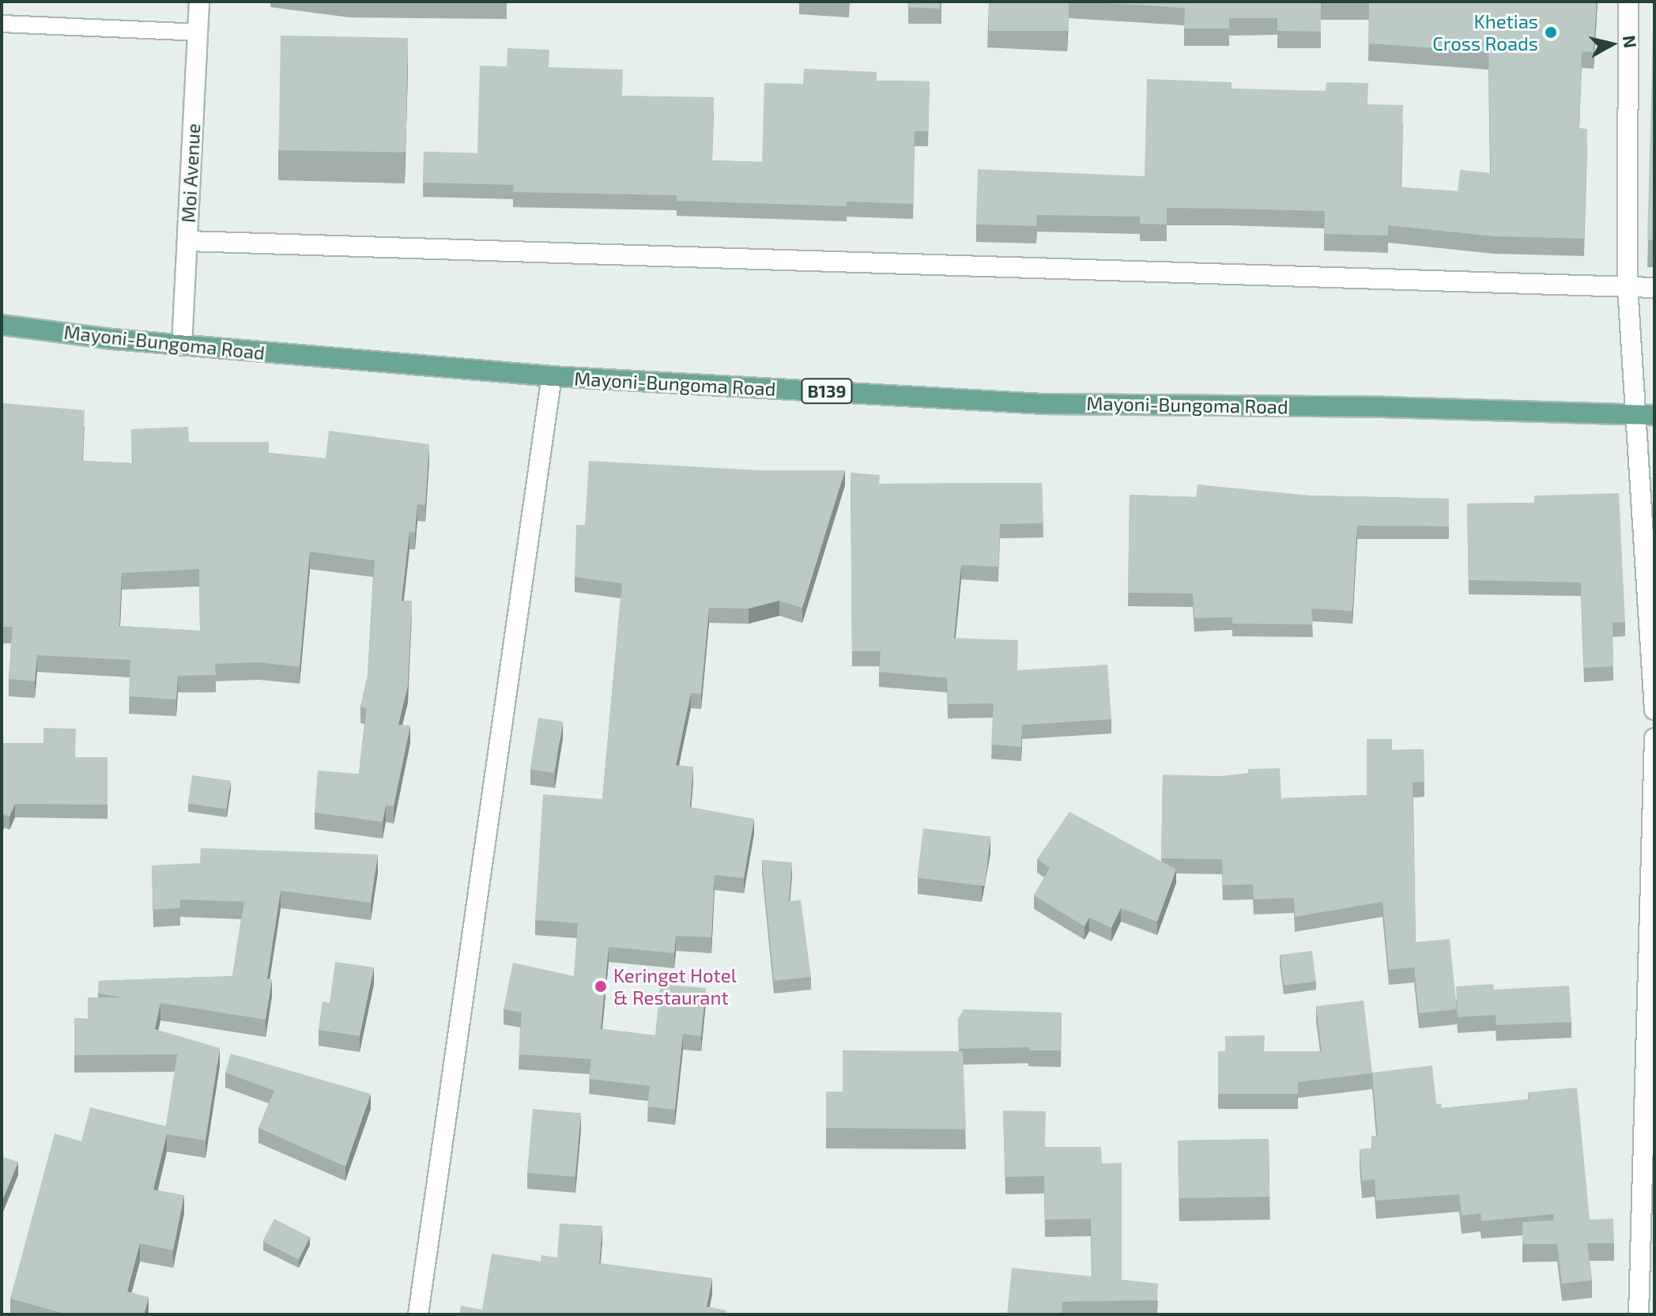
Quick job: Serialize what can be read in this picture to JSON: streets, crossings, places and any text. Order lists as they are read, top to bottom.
{
  "streets": {
    "main road": ["Mayoni-Bungoma Road", "B139"],
    "street": ["Moi Avenue"]
  },
  "crossings": [
    ["Moi Avenue", "Mayoni-Bungoma Road"]
  ],
  "places": ["Khetias Cross Roads", "Keringet Hotel & Restaurant"],
  "north": "right"
}
